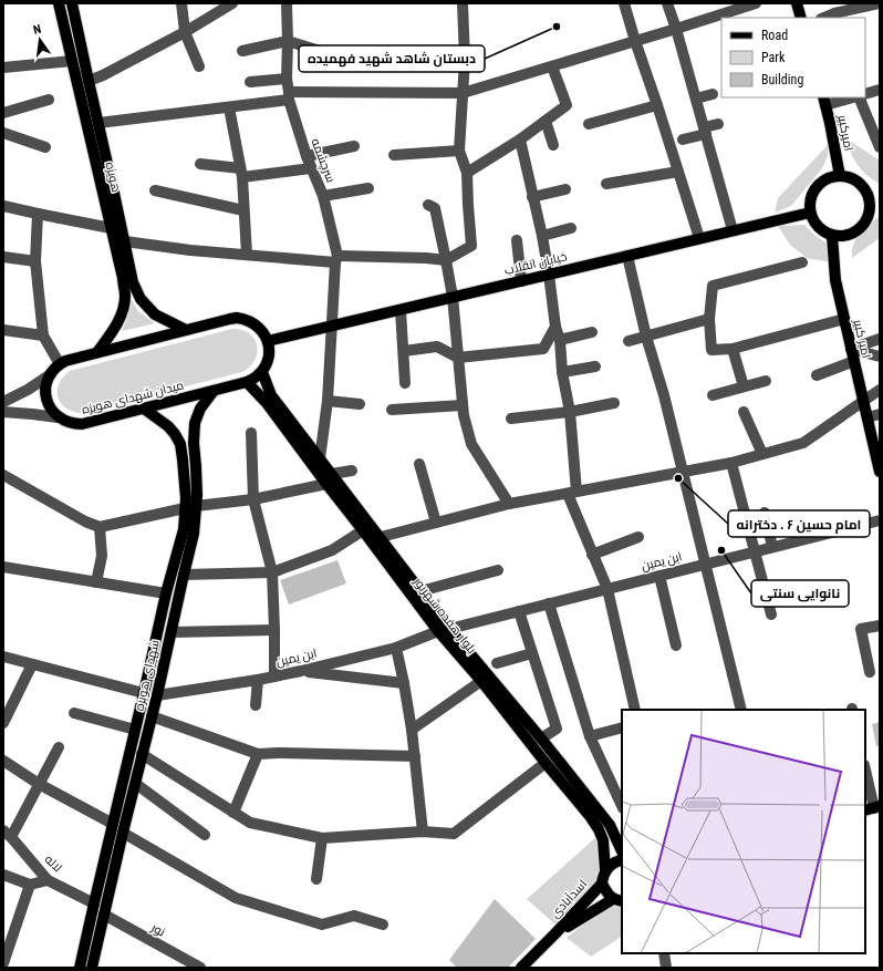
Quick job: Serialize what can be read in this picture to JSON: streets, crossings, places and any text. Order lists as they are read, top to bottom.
{
  "streets": {
    "main road": [
      "امیرکبیر",
      "هویزه",
      "خیابان انقلاب",
      "امیر کبیر",
      "میدان شهدای هویزه",
      "بلوار هفده شهریور",
      "شهدای هویزه",
      "اسدآبادی"
    ],
    "street": [
      "سرچشمه",
      "ابن یمین",
      "لاله",
      "نور"
    ]
  },
  "crossings": [
    ["امیرکبیر", "خیابان انقلاب"],
    ["امیرکبیر", "امیر کبیر"],
    ["سرچشمه", "خیابان انقلاب"],
    ["سرچشمه", "بلوار هفده شهریور"],
    ["خیابان انقلاب", "امیر کبیر"],
    ["میدان شهدای هویزه", "بلوار هفده شهریور"],
    ["میدان شهدای هویزه", "شهدای هویزه"],
    ["ابن یمین", "بلوار هفده شهریور"],
    ["ابن یمین", "شهدای هویزه"],
    ["بلوار هفده شهریور", "اسدآبادی"],
    ["شهدای هویزه", "لاله"],
    ["شهدای هویزه", "نور"]
  ],
  "places": ["دبستان شاهد شهید فهمیده", "امام حسین ۶ . دخترانه", "نانوایی سنتی"],
  "legend": ["Road", "Park", "Building"],
  "north": "top"
}
